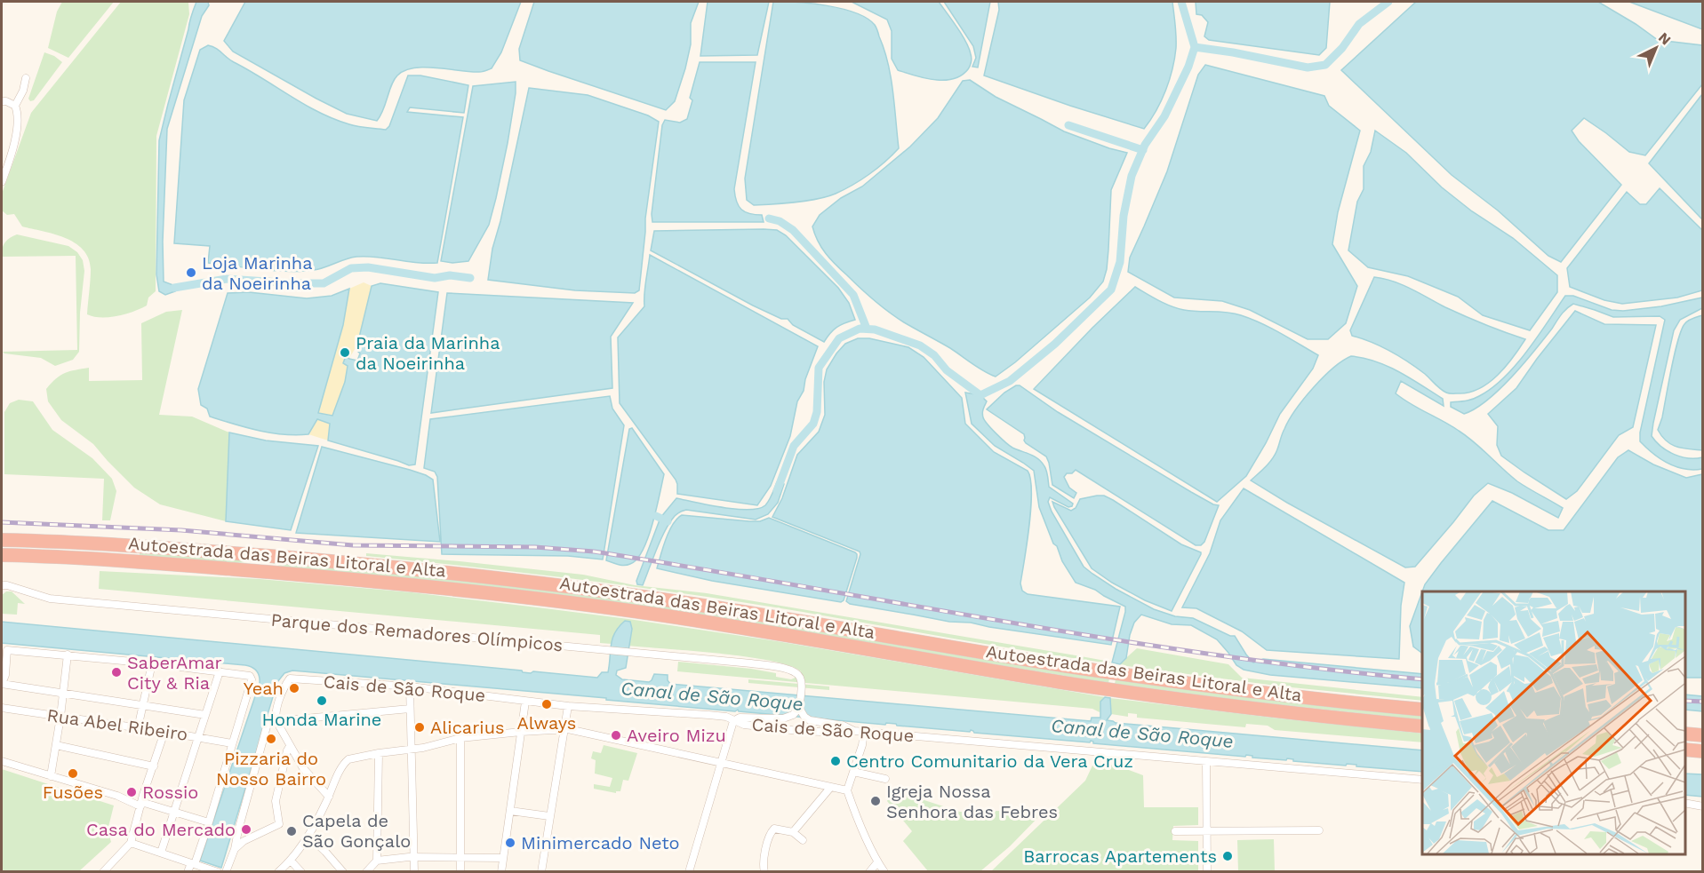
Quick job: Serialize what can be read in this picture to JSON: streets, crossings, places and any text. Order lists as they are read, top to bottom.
{
  "streets": {
    "highway": ["Autoestrada das Beiras Litoral e Alta"],
    "street": ["Parque dos Remadores Olímpicos", "Cais de São Roque", "Rua Abel Ribeiro"]
  },
  "water": ["Canal de São Roque"],
  "places": [
    "Loja Marinha da Noeirinha",
    "Praia da Marinha da Noeirinha",
    "SaberAmar City & Ria",
    "Yeah",
    "Honda Marine",
    "Always",
    "Alicarius",
    "Aveiro Mizu",
    "Pizzaria do Nosso Bairro",
    "Centro Comunitario da Vera Cruz",
    "Fusões",
    "Rossio",
    "Igreja Nossa Senhora das Febres",
    "Casa do Mercado",
    "Capela de São Gonçalo",
    "Minimercado Neto",
    "Barrocas Apartements"
  ],
  "north": "top right"
}
